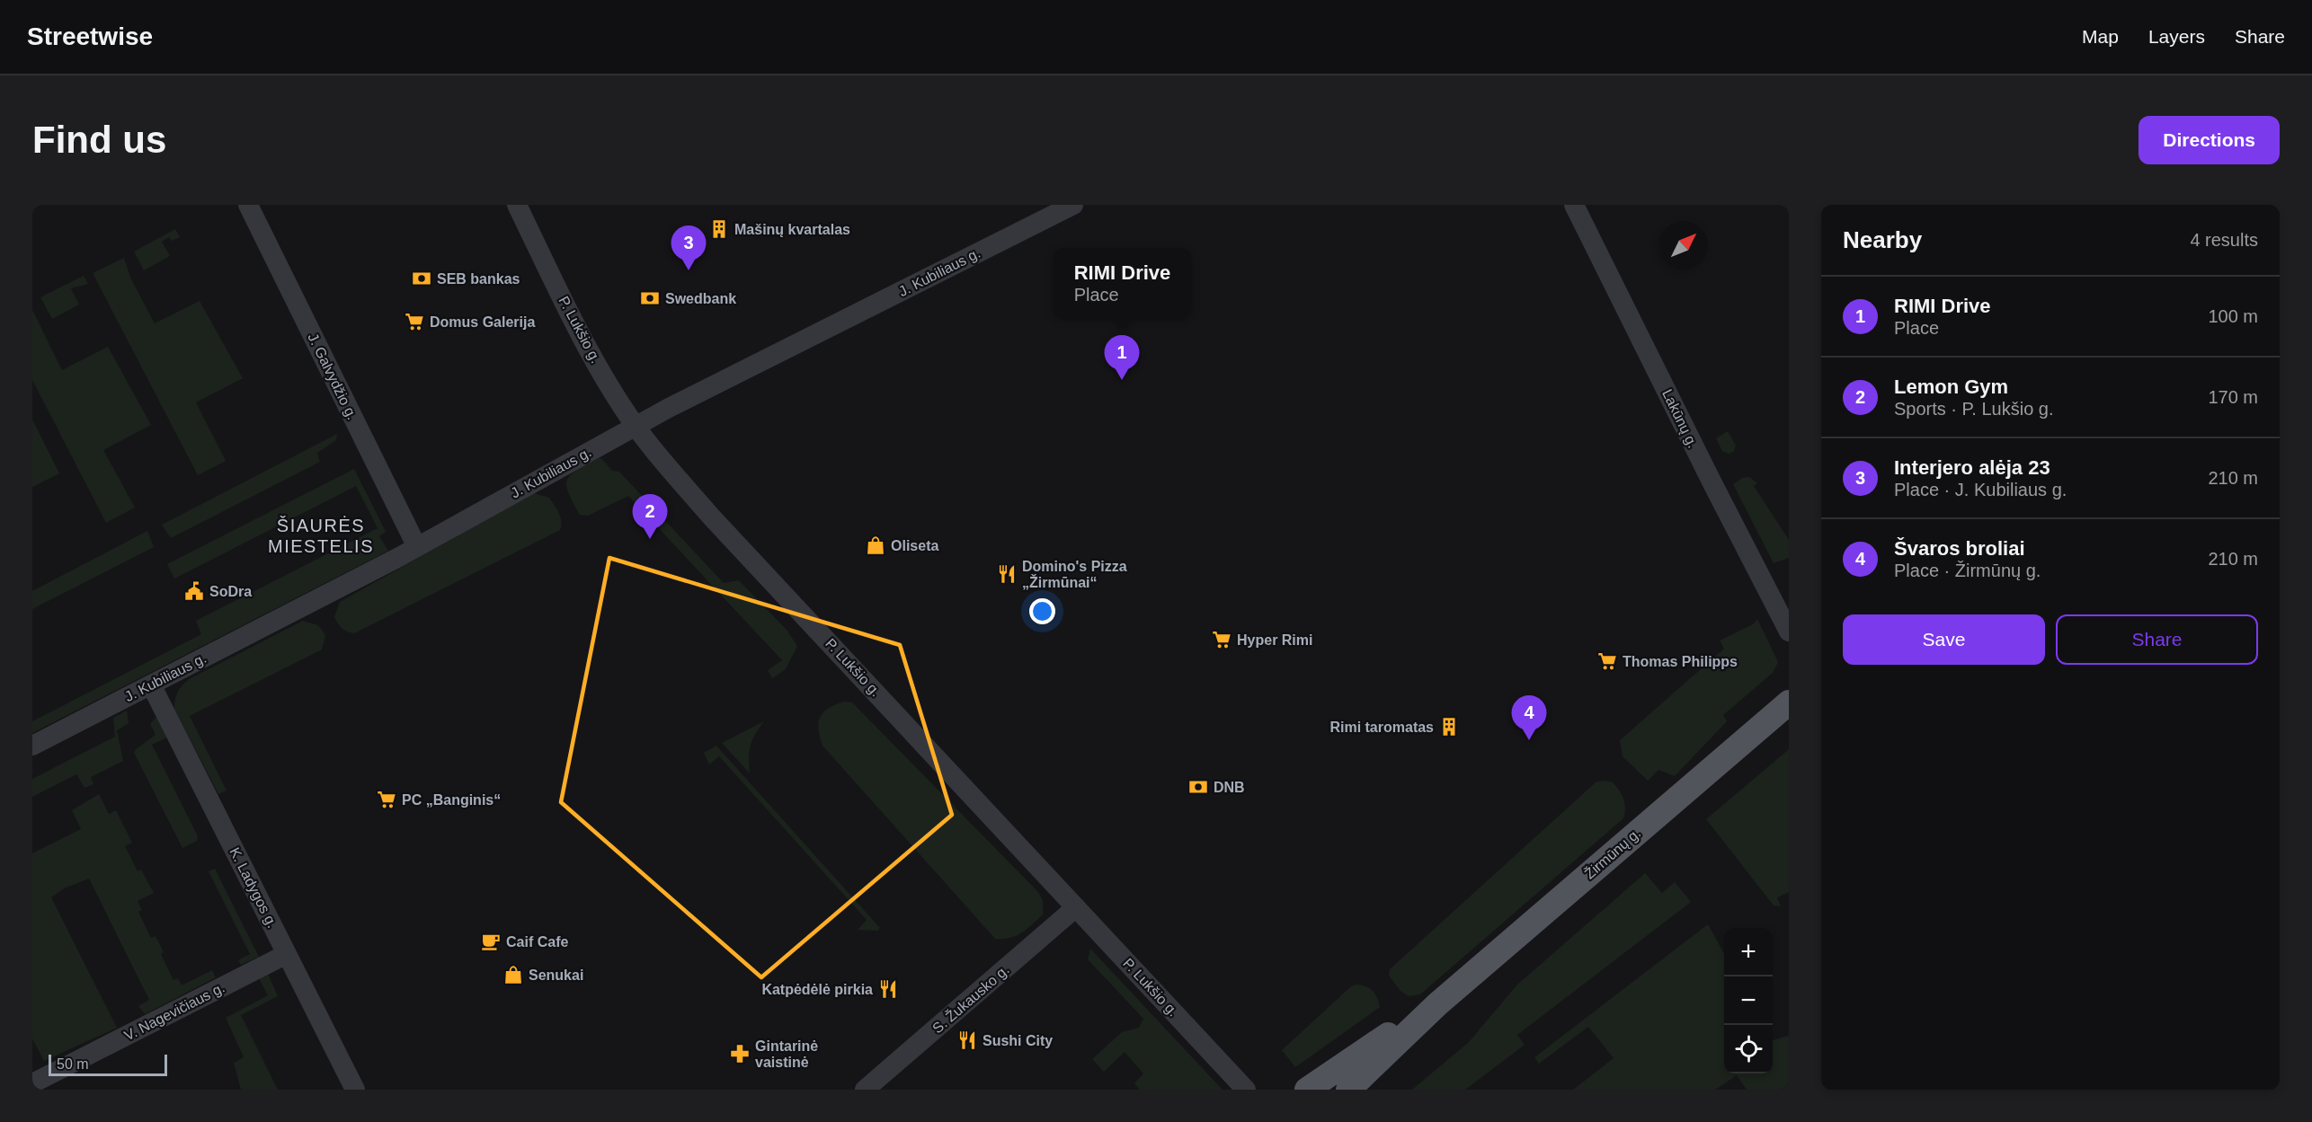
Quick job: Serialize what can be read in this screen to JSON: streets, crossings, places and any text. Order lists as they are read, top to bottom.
{
  "streets": {
    "main road": ["Žirmūnų g."],
    "street": [
      "J. Kubiliaus g.",
      "P. Lukšio g.",
      "J. Galvydžio g.",
      "Lakūnų g.",
      "K. Ladygos g.",
      "S. Žukausko g.",
      "V. Nagevičiaus g."
    ]
  },
  "crossings": [
    ["J. Kubiliaus g.", "P. Lukšio g."],
    ["J. Kubiliaus g.", "J. Galvydžio g."],
    ["J. Kubiliaus g.", "K. Ladygos g."],
    ["P. Lukšio g.", "S. Žukausko g."],
    ["K. Ladygos g.", "V. Nagevičiaus g."]
  ],
  "districts": ["ŠIAURĖS MIESTELIS"],
  "places": {
    "building": ["Mašinų kvartalas", "Rimi taromatas"],
    "bank": ["SEB bankas", "Swedbank", "DNB"],
    "supermarket": [
      "Domus Galerija",
      "Hyper Rimi",
      "Thomas Philipps",
      "PC „Banginis“"
    ],
    "shop": ["Oliseta", "Senukai"],
    "restaurant": ["Domino's Pizza „Žirmūnai“", "Katpėdėlė pirkia", "Sushi City"],
    "public building": ["SoDra"],
    "cafe": ["Caif Cafe"],
    "pharmacy": ["Gintarinė vaistinė"]
  },
  "scale_bar": "50 m",
  "north": "top right",
  "page": {
    "header": "Streetwise",
    "nav": ["Map", "Layers", "Share"],
    "buttons": [
      "Directions",
      ["Save", "Share"]
    ],
    "title": "Find us",
    "heading": ["Nearby", "4 results"],
    "pins": [
      "3",
      "1",
      "2",
      "4"
    ],
    "popup": ["RIMI Drive", "Place"],
    "list": [
      {
        "mark": "1",
        "name": "RIMI Drive",
        "note": "Place",
        "value": "100 m"
      },
      {
        "mark": "2",
        "name": "Lemon Gym",
        "note": "Sports · P. Lukšio g.",
        "value": "170 m"
      },
      {
        "mark": "3",
        "name": "Interjero alėja 23",
        "note": "Place · J. Kubiliaus g.",
        "value": "210 m"
      },
      {
        "mark": "4",
        "name": "Švaros broliai",
        "note": "Place · Žirmūnų g.",
        "value": "210 m"
      }
    ],
    "map_buttons": ["+", "−"],
    "scale": "50 m"
  }
}
